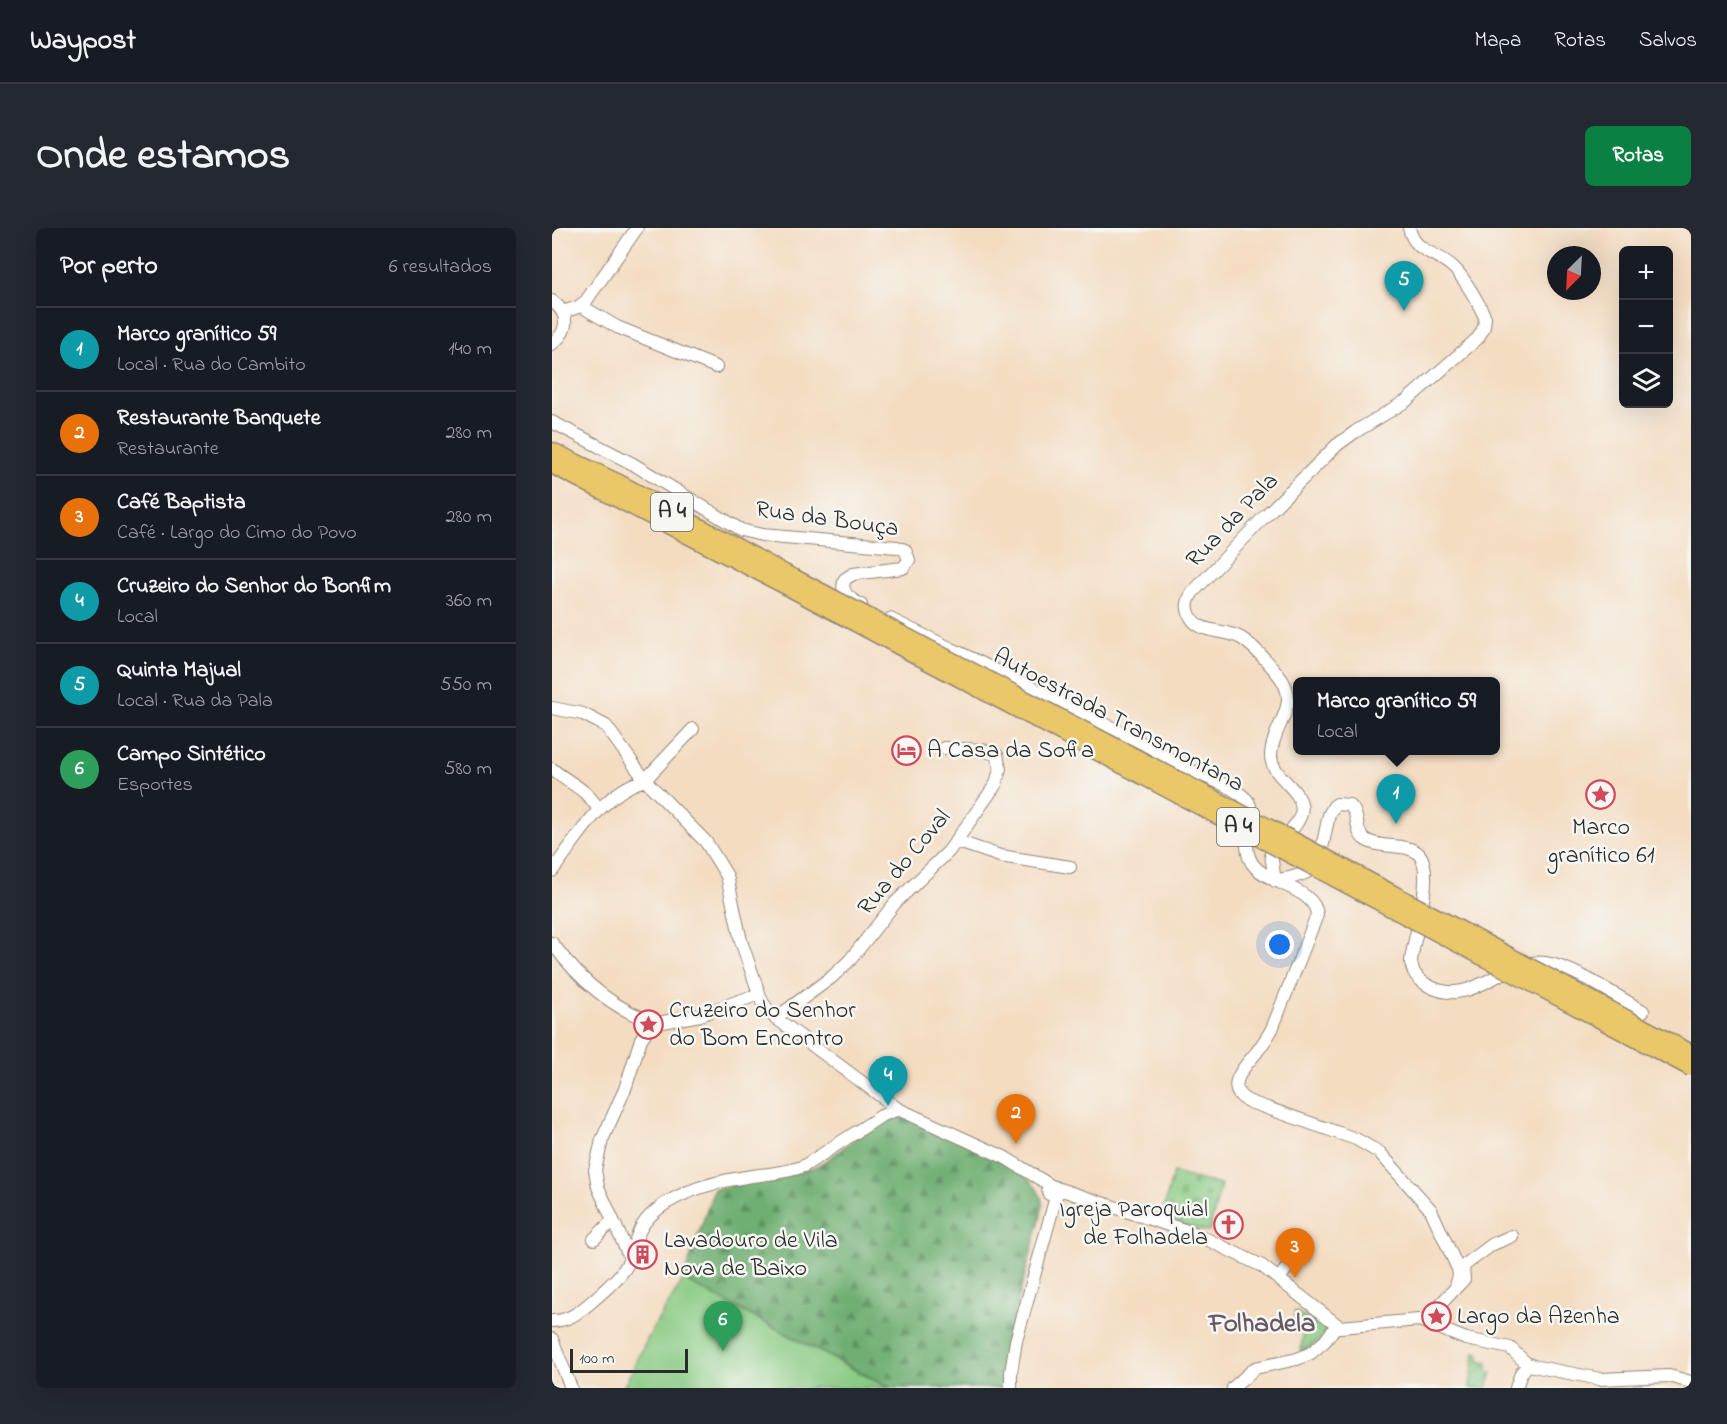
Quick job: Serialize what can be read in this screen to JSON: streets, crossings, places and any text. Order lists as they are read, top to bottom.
{
  "streets": {
    "highway": ["A 4", "Autoestrada Transmontana"],
    "street": ["Rua da Bouça", "Rua da Pala", "Rua do Coval"]
  },
  "crossings": [
    ["Rua da Bouça", "Rua da Pala"]
  ],
  "districts": ["Folhadela"],
  "places": {
    "hotel": ["A Casa da Sofia"],
    "place": ["Marco granítico 61", "Cruzeiro do Senhor do Bom Encontro", "Largo da Azenha"],
    "church": ["Igreja Paroquial de Folhadela"],
    "building": ["Lavadouro de Vila Nova de Baixo"]
  },
  "scale_bar": "100 m",
  "north": "bottom left",
  "page": {
    "header": "Waypost",
    "nav": ["Mapa", "Rotas", "Salvos"],
    "title": "Onde estamos",
    "buttons": "Rotas",
    "heading": ["Por perto", "6 resultados"],
    "map_buttons": ["+", "−"],
    "pins": [
      "5",
      "1",
      "4",
      "2",
      "3",
      "6"
    ],
    "list": [
      {
        "mark": "1",
        "name": "Marco granítico 59",
        "note": "Local · Rua do Cambito",
        "value": "140 m"
      },
      {
        "mark": "2",
        "name": "Restaurante Banquete",
        "note": "Restaurante",
        "value": "280 m"
      },
      {
        "mark": "3",
        "name": "Café Baptista",
        "note": "Café · Largo do Cimo do Povo",
        "value": "280 m"
      },
      {
        "mark": "4",
        "name": "Cruzeiro do Senhor do Bonfim",
        "note": "Local",
        "value": "360 m"
      },
      {
        "mark": "5",
        "name": "Quinta Majual",
        "note": "Local · Rua da Pala",
        "value": "550 m"
      },
      {
        "mark": "6",
        "name": "Campo Sintético",
        "note": "Esportes",
        "value": "580 m"
      }
    ],
    "popup": ["Marco granítico 59", "Local"],
    "scale": "100 m"
  }
}
